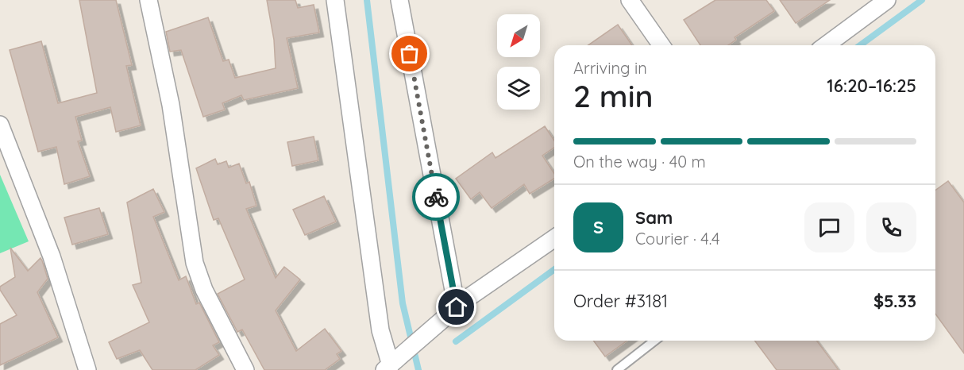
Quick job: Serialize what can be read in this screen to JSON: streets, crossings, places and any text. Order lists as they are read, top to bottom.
{
  "north": "bottom left",
  "page": {
    "heading": ["2 min", "Arriving in", "16:20–16:25"],
    "panel": [
      "Sam",
      "Courier · 4.4",
      "Order #3181",
      "$5.33"
    ],
    "bar": "On the way · 40 m",
    "round": "S"
  }
}
